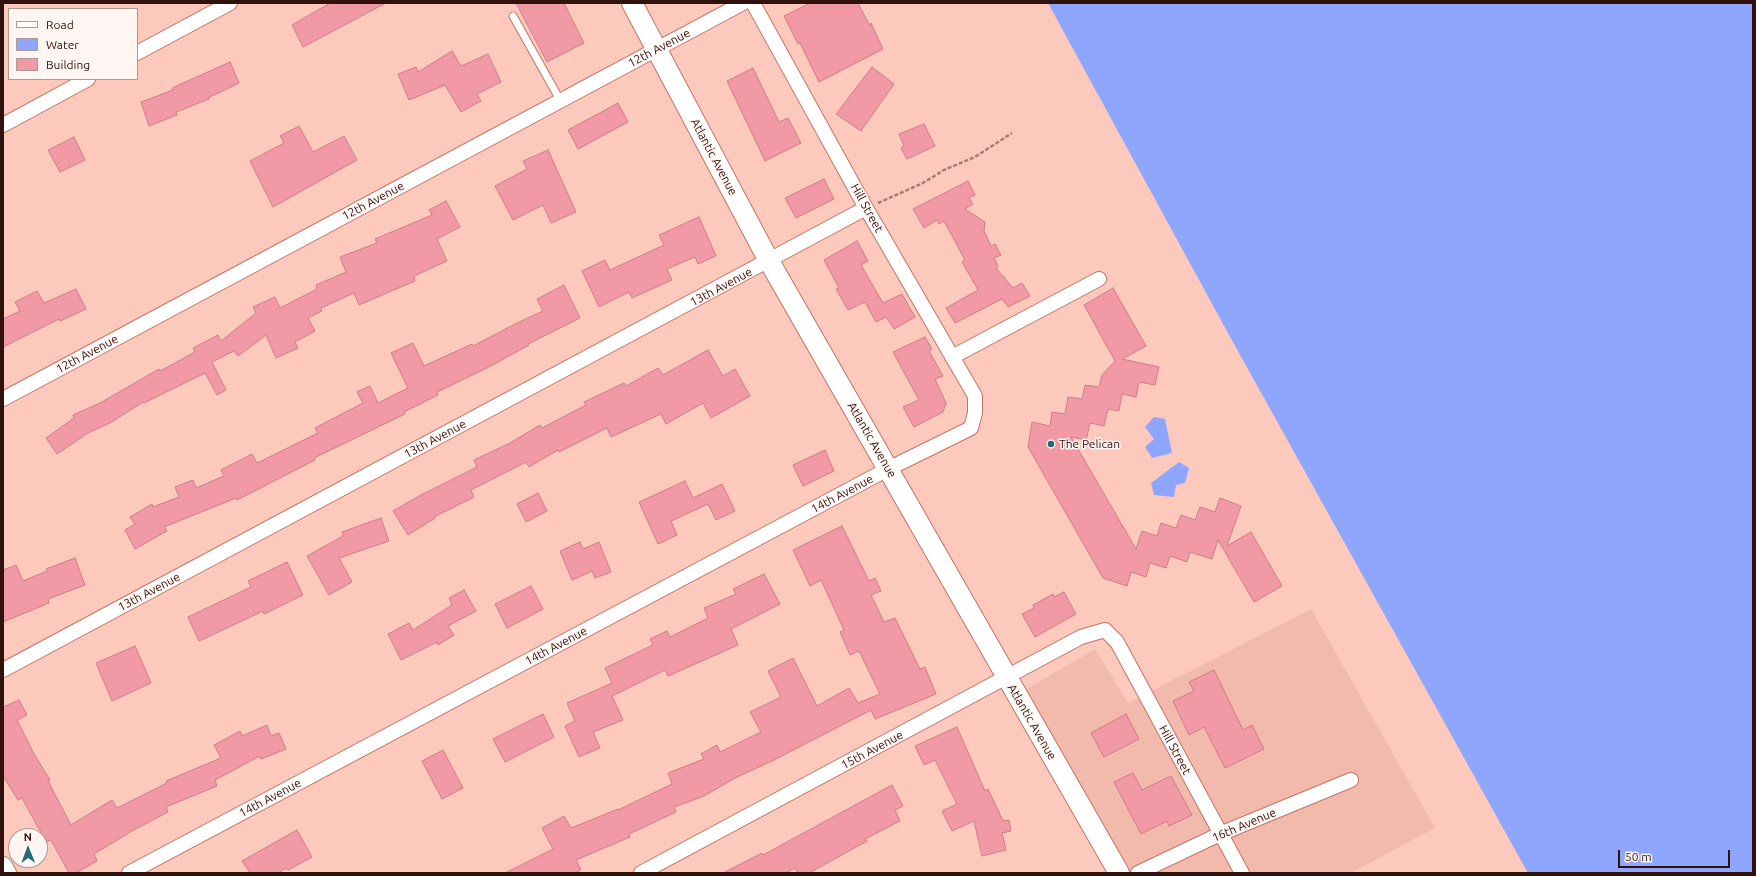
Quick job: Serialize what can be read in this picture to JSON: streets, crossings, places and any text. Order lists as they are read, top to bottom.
{
  "streets": {
    "main road": ["Atlantic Avenue"],
    "street": [
      "12th Avenue",
      "Hill Street",
      "13th Avenue",
      "14th Avenue",
      "15th Avenue",
      "16th Avenue"
    ]
  },
  "crossings": [
    ["12th Avenue", "Atlantic Avenue"],
    ["Atlantic Avenue", "13th Avenue"],
    ["Atlantic Avenue", "14th Avenue"],
    ["Atlantic Avenue", "15th Avenue"],
    ["Hill Street", "13th Avenue"],
    ["Hill Street", "14th Avenue"],
    ["Hill Street", "15th Avenue"],
    ["Hill Street", "16th Avenue"]
  ],
  "places": ["The Pelican"],
  "legend": ["Road", "Water", "Building"],
  "scale_bar": "50 m",
  "north": "top"
}
